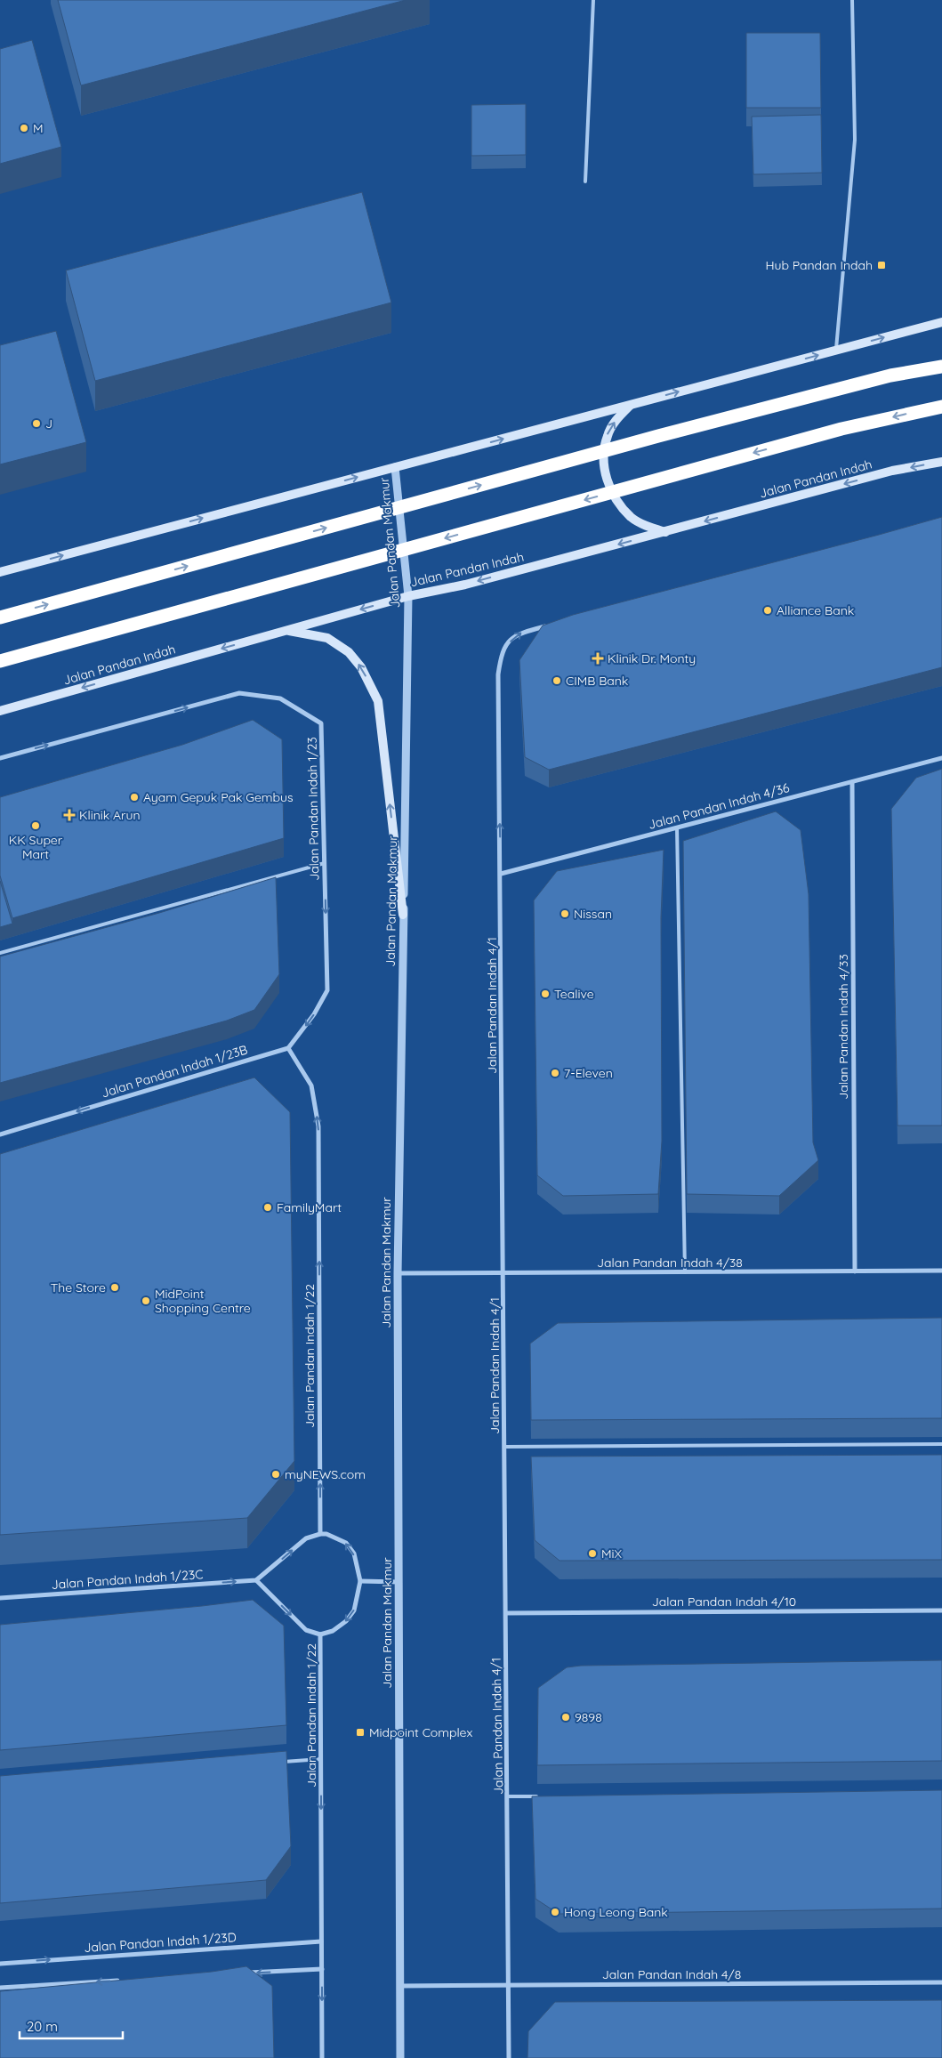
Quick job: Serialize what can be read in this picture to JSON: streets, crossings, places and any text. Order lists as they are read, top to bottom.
{
  "streets": {
    "main road": ["Jalan Pandan Indah"],
    "street": [
      "Jalan Pandan Makmur",
      "Jalan Pandan Indah 4/36",
      "Jalan Pandan Indah 1/23",
      "Jalan Pandan Indah 4/1",
      "Jalan Pandan Indah 4/33",
      "Jalan Pandan Indah 1/23B",
      "Jalan Pandan Indah 4/38",
      "Jalan Pandan Indah 1/22",
      "Jalan Pandan Indah 1/23C",
      "Jalan Pandan Indah 4/10",
      "Jalan Pandan Indah 1/23D",
      "Jalan Pandan Indah 4/8"
    ]
  },
  "crossings": [
    ["Jalan Pandan Indah", "Jalan Pandan Makmur"],
    ["Jalan Pandan Makmur", "Jalan Pandan Indah 4/38"],
    ["Jalan Pandan Makmur", "Jalan Pandan Indah 4/8"],
    ["Jalan Pandan Indah 4/36", "Jalan Pandan Indah 4/1"],
    ["Jalan Pandan Indah 4/36", "Jalan Pandan Indah 4/33"],
    ["Jalan Pandan Indah 1/23", "Jalan Pandan Indah 1/23B"],
    ["Jalan Pandan Indah 1/23", "Jalan Pandan Indah 1/22"],
    ["Jalan Pandan Indah 4/1", "Jalan Pandan Indah 4/38"],
    ["Jalan Pandan Indah 4/1", "Jalan Pandan Indah 4/10"],
    ["Jalan Pandan Indah 4/1", "Jalan Pandan Indah 4/8"],
    ["Jalan Pandan Indah 4/33", "Jalan Pandan Indah 4/38"],
    ["Jalan Pandan Indah 1/23B", "Jalan Pandan Indah 1/22"],
    ["Jalan Pandan Indah 1/22", "Jalan Pandan Indah 1/23C"],
    ["Jalan Pandan Indah 1/22", "Jalan Pandan Indah 1/23D"]
  ],
  "one_way": ["Jalan Pandan Indah", "Jalan Pandan Indah 1/23B", "Jalan Pandan Indah 1/23C"],
  "places": {
    "other": [
      "M",
      "J",
      "Alliance Bank",
      "CIMB Bank",
      "Ayam Gepuk Pak Gembus",
      "KK Super Mart",
      "Nissan",
      "Tealive",
      "7-Eleven",
      "FamilyMart",
      "The Store",
      "MidPoint Shopping Centre",
      "myNEWS.com",
      "MiX",
      "9898",
      "Hong Leong Bank"
    ],
    "transit": ["Hub Pandan Indah", "Midpoint Complex"],
    "health": ["Klinik Dr. Monty", "Klinik Arun"]
  },
  "scale_bar": "20 m"
}
